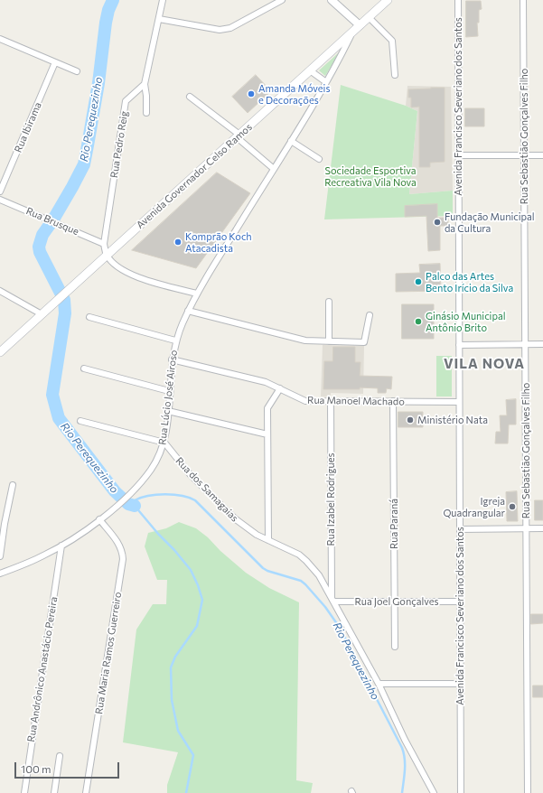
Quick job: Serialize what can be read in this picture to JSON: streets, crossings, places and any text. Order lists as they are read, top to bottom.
{
  "streets": {
    "main road": ["Avenida Governador Celso Ramos"],
    "street": [
      "Avenida Francisco Severiano dos Santos",
      "Rua Ibirama",
      "Rua Sebastião Gonçalves Filho",
      "Rua Pedro Reig",
      "Rua Brusque",
      "Rua Lúcio José Airoso",
      "Rua Manoel Machado",
      "Rua dos Samagaias",
      "Rua Izabel Rodrigues",
      "Rua Paraná",
      "Rua Joel Gonçalves",
      "Rua Maria Ramos Guerreiro",
      "Rua Andrônico Anastácio Pereira"
    ]
  },
  "crossings": [
    ["Avenida Francisco Severiano dos Santos", "Rua Manoel Machado"],
    ["Avenida Francisco Severiano dos Santos", "Rua Joel Gonçalves"],
    ["Rua Pedro Reig", "Avenida Governador Celso Ramos"],
    ["Rua Pedro Reig", "Rua Brusque"],
    ["Avenida Governador Celso Ramos", "Rua Lúcio José Airoso"],
    ["Rua Lúcio José Airoso", "Rua Manoel Machado"],
    ["Rua Lúcio José Airoso", "Rua dos Samagaias"],
    ["Rua Lúcio José Airoso", "Rua Maria Ramos Guerreiro"],
    ["Rua Lúcio José Airoso", "Rua Andrônico Anastácio Pereira"],
    ["Rua Manoel Machado", "Rua Izabel Rodrigues"],
    ["Rua Manoel Machado", "Rua Paraná"],
    ["Rua dos Samagaias", "Rua Izabel Rodrigues"],
    ["Rua dos Samagaias", "Rua Joel Gonçalves"],
    ["Rua Izabel Rodrigues", "Rua Joel Gonçalves"],
    ["Rua Paraná", "Rua Joel Gonçalves"]
  ],
  "districts": ["VILA NOVA"],
  "water": ["Rio Perequezinho"],
  "parks": ["Sociedade Esportiva Recreativa Vila Nova"],
  "places": [
    "Amanda Móveis e Decorações",
    "Fundação Municipal da Cultura",
    "Komprão Koch Atacadista",
    "Palco das Artes Bento Irício da Silva",
    "Ginásio Municipal Antônio Brito",
    "Ministério Nata",
    "Igreja Quadrangular"
  ],
  "scale_bar": "100 m"
}
